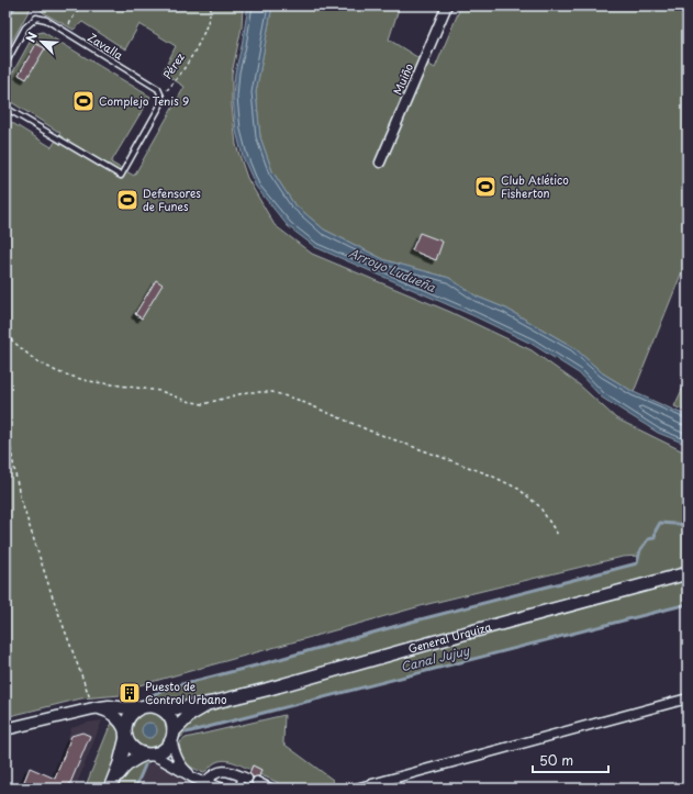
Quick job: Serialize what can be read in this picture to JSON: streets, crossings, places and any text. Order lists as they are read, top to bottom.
{
  "streets": {
    "main road": ["General Urquiza"],
    "street": ["Muiño"],
    "lane": ["Zavalla"],
    "path": ["Pérez"]
  },
  "crossings": [
    ["Zavalla", "Pérez"]
  ],
  "water": ["Arroyo Ludueña", "Canal Jujuy"],
  "places": {
    "sports": ["Complejo Tenis 9", "Club Atlético Fisherton", "Defensores de Funes"],
    "building": ["Puesto de Control Urbano"]
  },
  "scale_bar": "50 m",
  "north": "top left"
}
